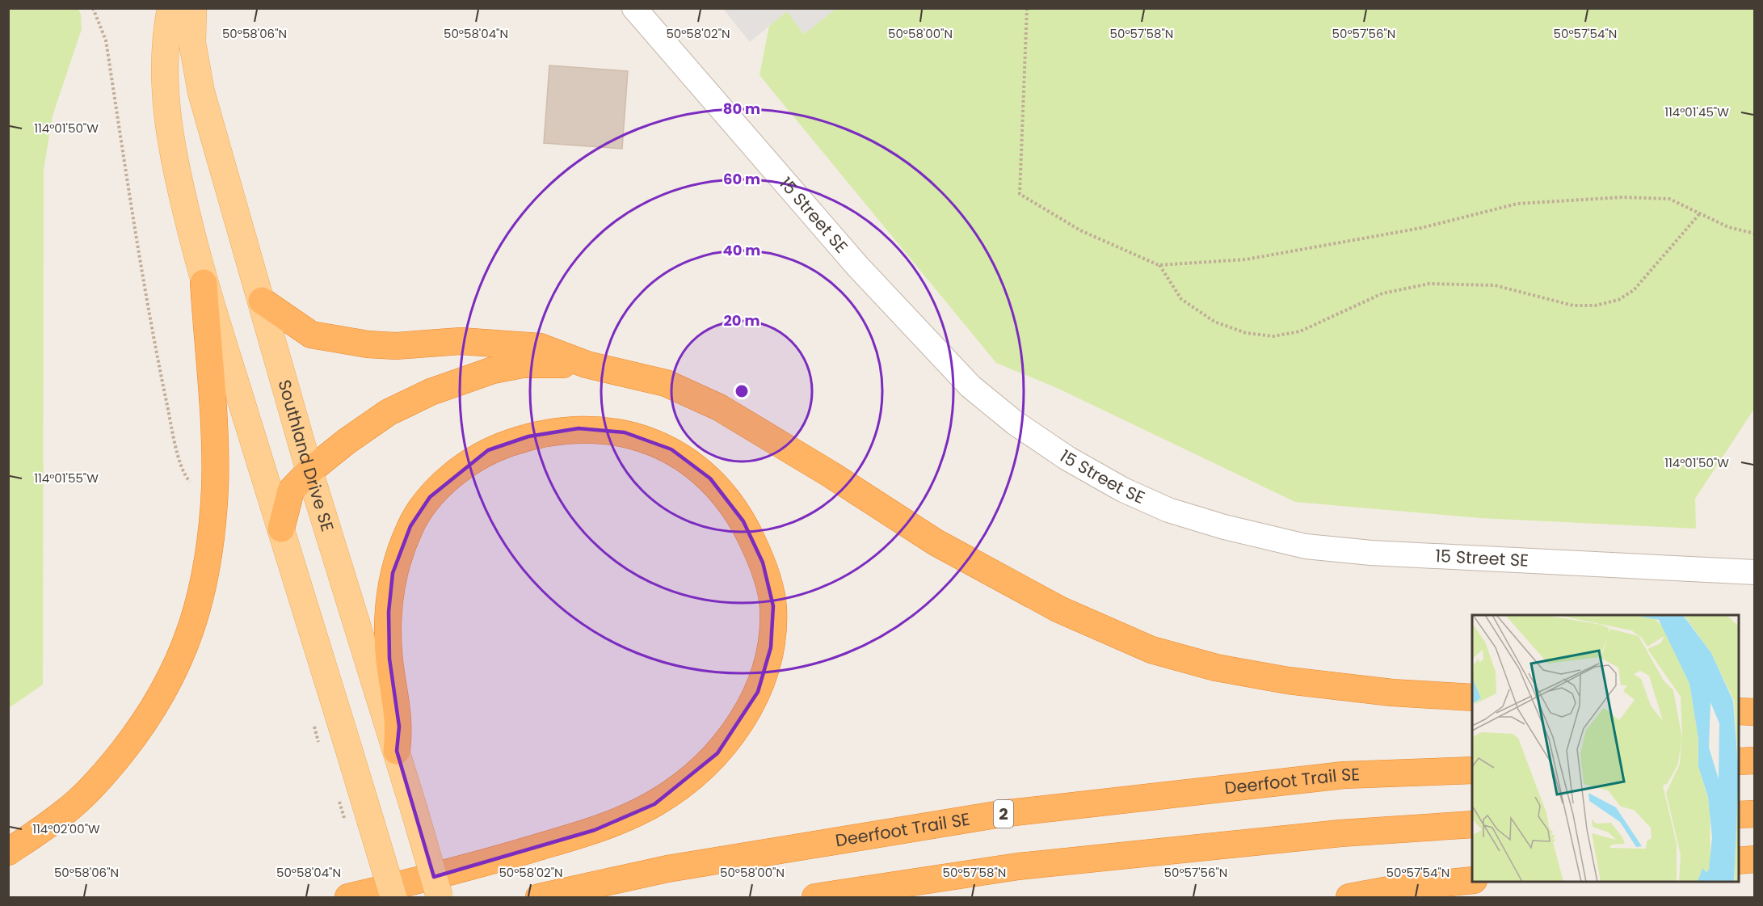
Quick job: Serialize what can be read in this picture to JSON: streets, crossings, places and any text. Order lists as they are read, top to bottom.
{
  "streets": {
    "highway": ["Deerfoot Trail SE", "2"],
    "main road": ["Southland Drive SE"],
    "street": ["15 Street SE"]
  },
  "coordinates": [
    "50°58'06\"N",
    "50°58'04\"N",
    "50°58'02\"N",
    "50°58'00\"N",
    "50°57'58\"N",
    "50°57'56\"N",
    "50°57'54\"N",
    "114°01'45\"W",
    "114°01'50\"W",
    "114°01'55\"W",
    "114°02'00\"W"
  ],
  "rings": [
    "80 m",
    "60 m",
    "40 m",
    "20 m"
  ]
}
